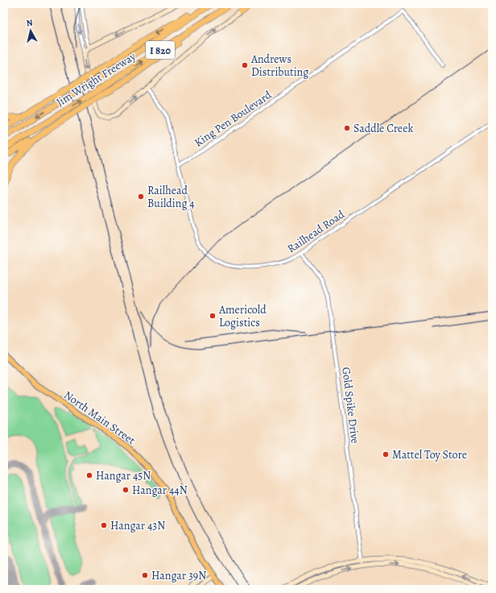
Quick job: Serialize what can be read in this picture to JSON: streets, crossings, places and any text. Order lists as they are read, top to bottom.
{
  "streets": {
    "highway": ["I 820", "Jim Wright Freeway"],
    "main road": ["North Main Street"],
    "street": ["King Pen Boulevard", "Railhead Road", "Gold Spike Drive"]
  },
  "crossings": [
    ["King Pen Boulevard", "Railhead Road"],
    ["Railhead Road", "Gold Spike Drive"]
  ],
  "places": [
    "Andrews Distributing",
    "Saddle Creek",
    "Railhead Building 4",
    "Americold Logistics",
    "Mattel Toy Store",
    "Hangar 45N",
    "Hangar 44N",
    "Hangar 43N",
    "Hangar 39N"
  ],
  "north": "top"
}
